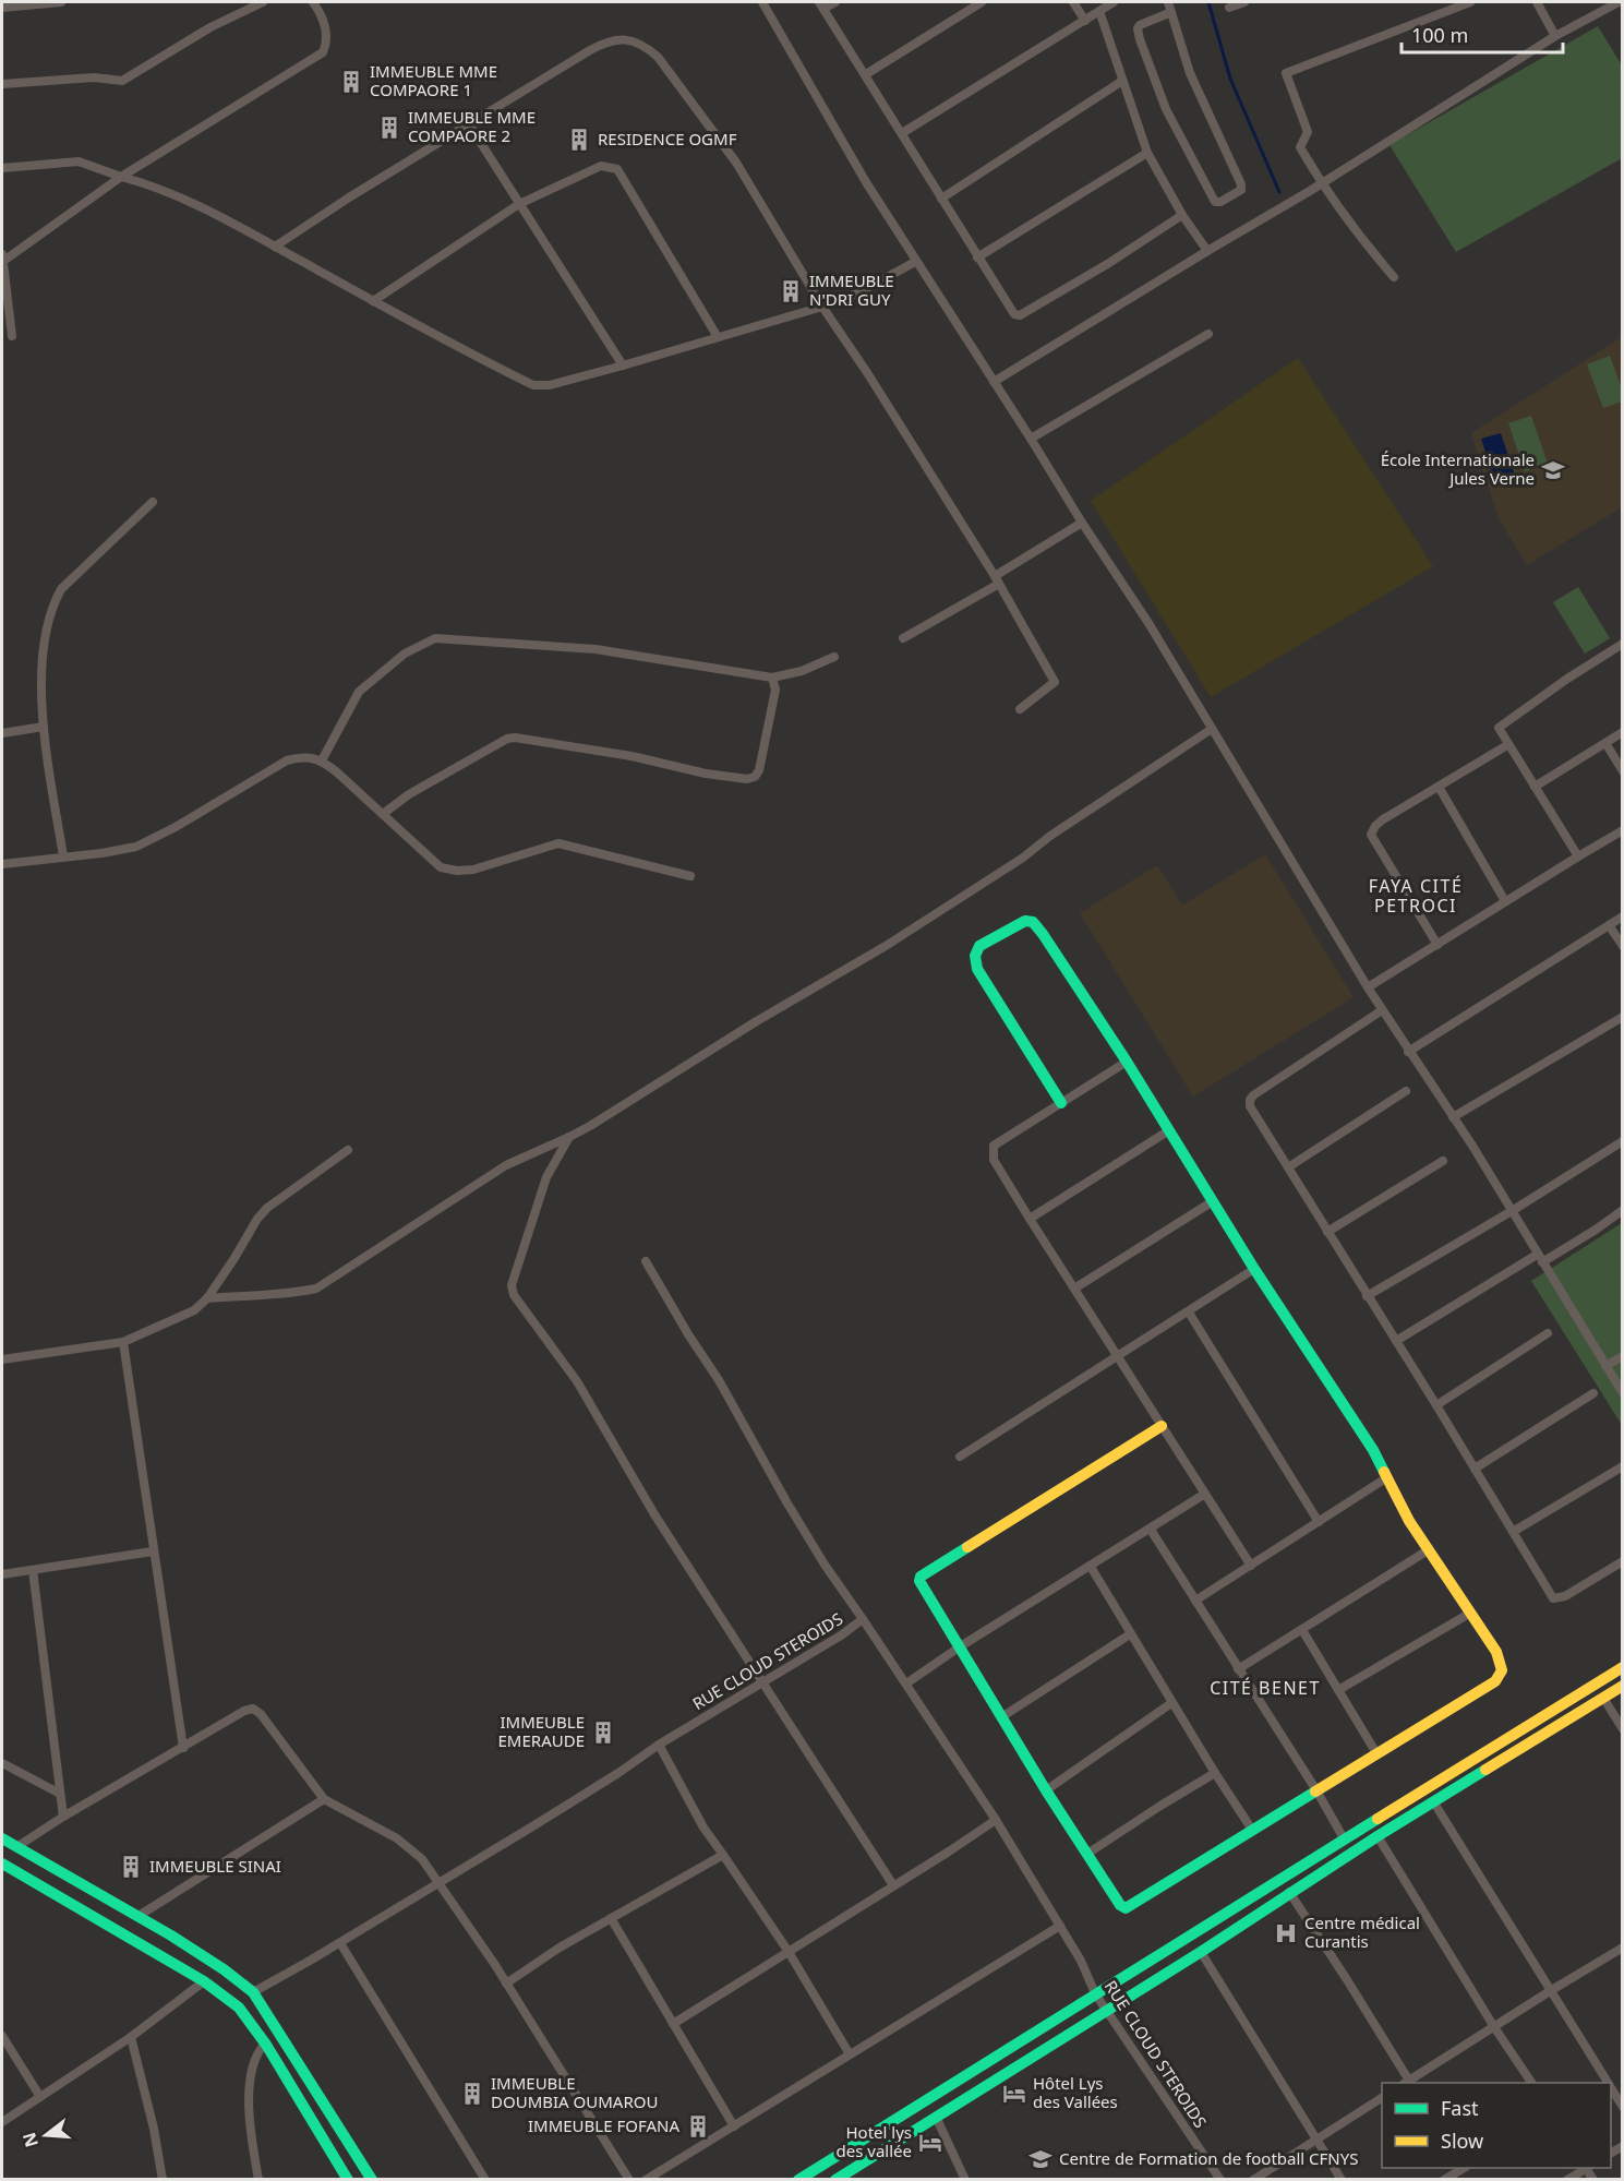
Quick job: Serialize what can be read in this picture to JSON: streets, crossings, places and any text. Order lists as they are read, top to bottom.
{
  "streets": {
    "street": ["RUE CLOUD STEROIDS"]
  },
  "districts": ["FAYA CITÉ PETROCI", "CITÉ BENET"],
  "places": {
    "building": [
      "IMMEUBLE MME COMPAORE 1",
      "IMMEUBLE MME COMPAORE 2",
      "RESIDENCE OGMF",
      "IMMEUBLE N'DRI GUY",
      "IMMEUBLE EMERAUDE",
      "IMMEUBLE SINAI",
      "IMMEUBLE DOUMBIA OUMAROU",
      "IMMEUBLE FOFANA"
    ],
    "school or university": ["École Internationale Jules Verne", "Centre de Formation de football CFNYS"],
    "hospital": ["Centre médical Curantis"],
    "hotel": ["Hôtel Lys des Vallées", "Hotel lys des vallée"]
  },
  "legend": ["Fast", "Slow"],
  "scale_bar": "100 m",
  "north": "left"
}
